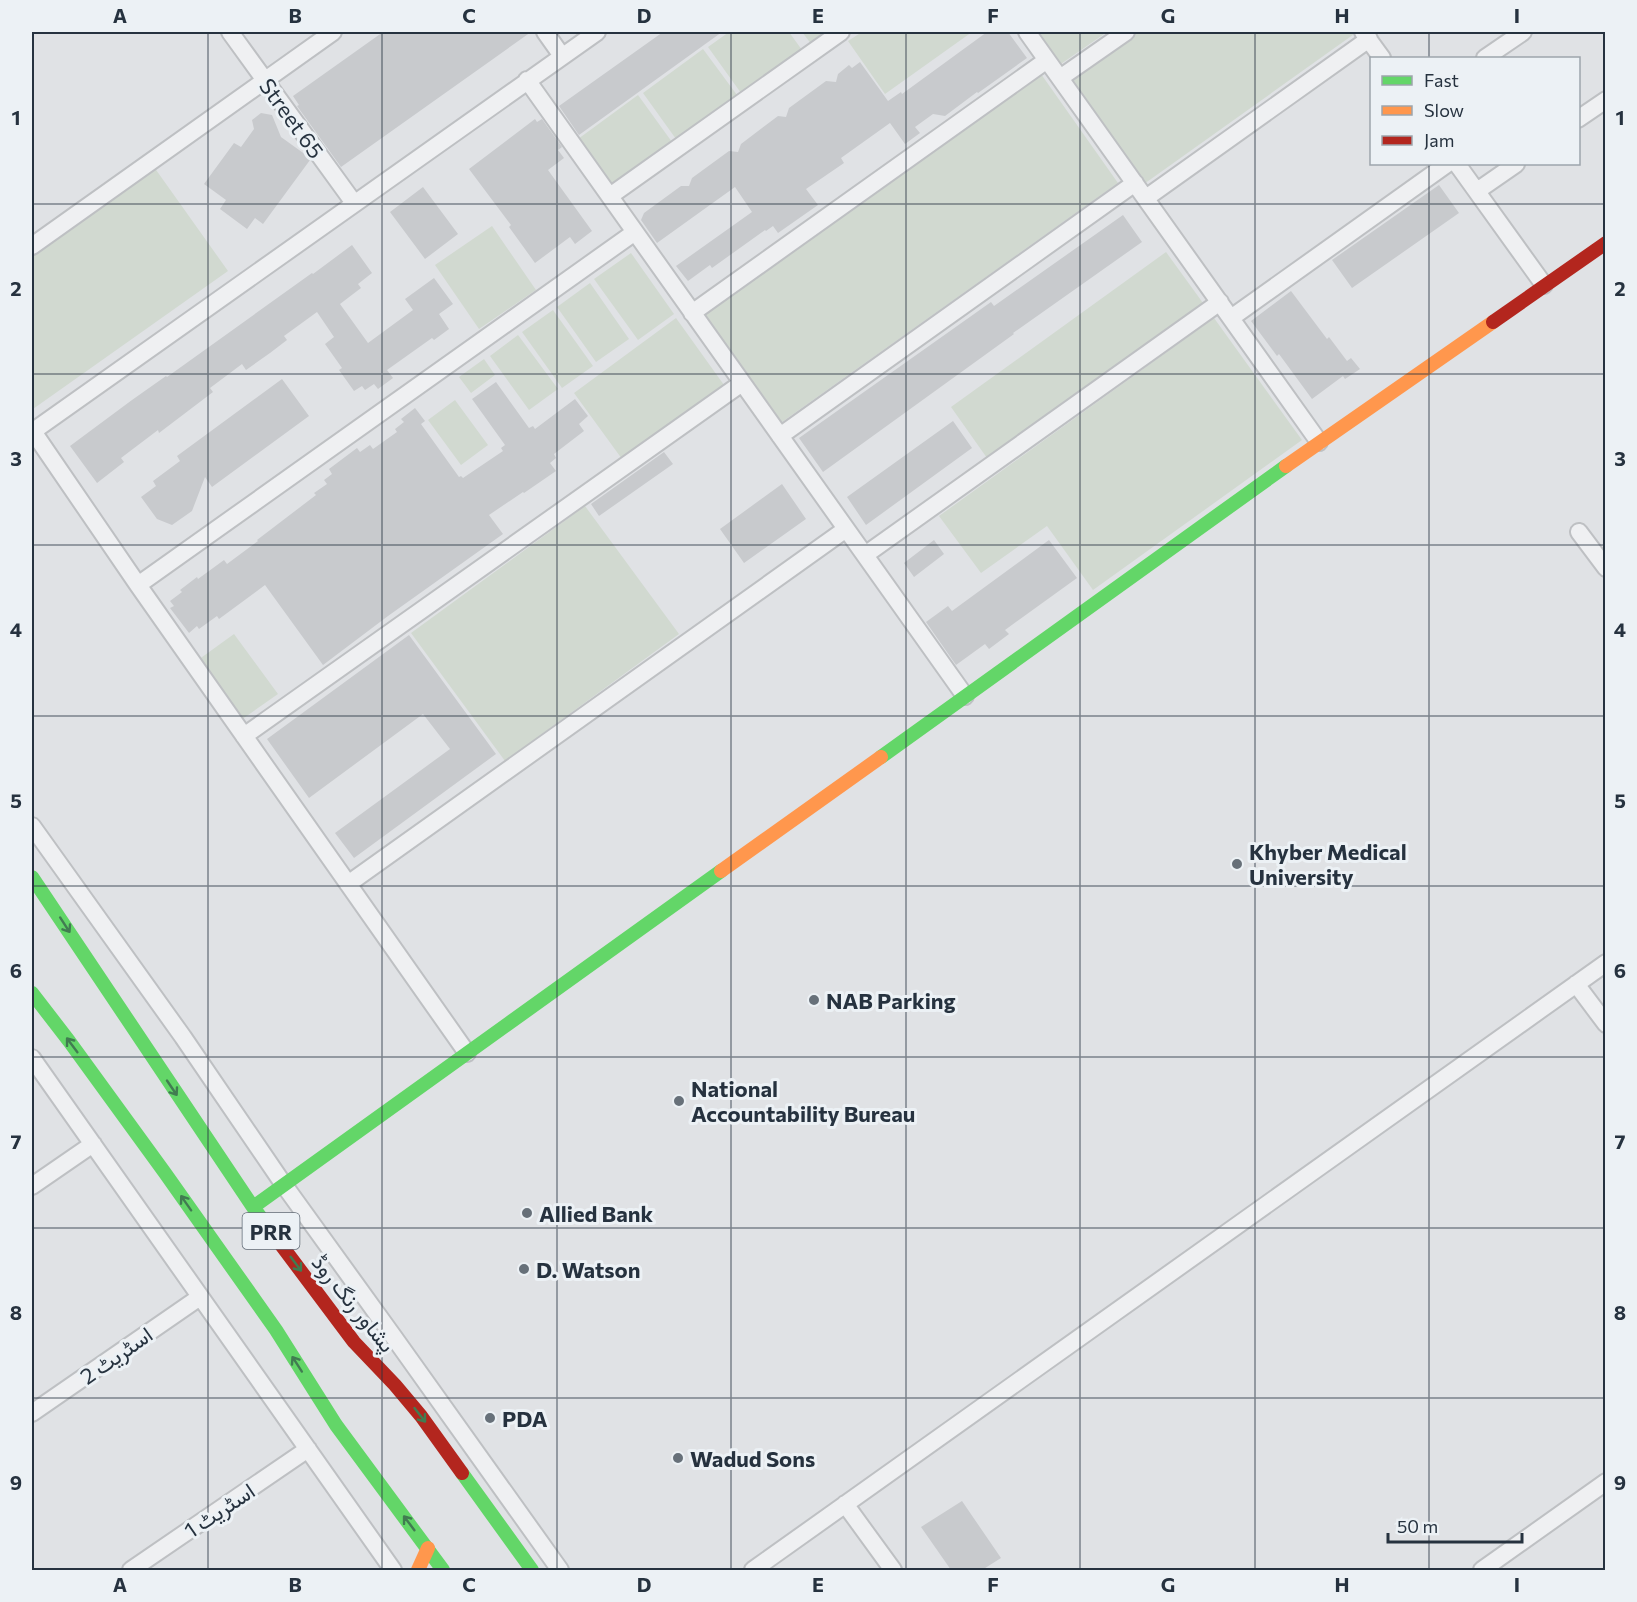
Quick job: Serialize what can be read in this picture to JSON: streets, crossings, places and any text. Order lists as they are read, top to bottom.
{
  "streets": {
    "main road": ["PRR", "پشاور رنگ روڈ"],
    "street": ["Street 65", "اسٹریٹ 2", "اسٹریٹ 1"]
  },
  "places": [
    "Khyber Medical University",
    "NAB Parking",
    "National Accountability Bureau",
    "Allied Bank",
    "D. Watson",
    "PDA",
    "Wadud Sons"
  ],
  "legend": ["Fast", "Slow", "Jam"],
  "scale_bar": "50 m",
  "grid": {
    "columns": [
      "A",
      "B",
      "C",
      "D",
      "E",
      "F",
      "G",
      "H",
      "I"
    ],
    "rows": [
      "1",
      "2",
      "3",
      "4",
      "5",
      "6",
      "7",
      "8",
      "9"
    ]
  }
}
